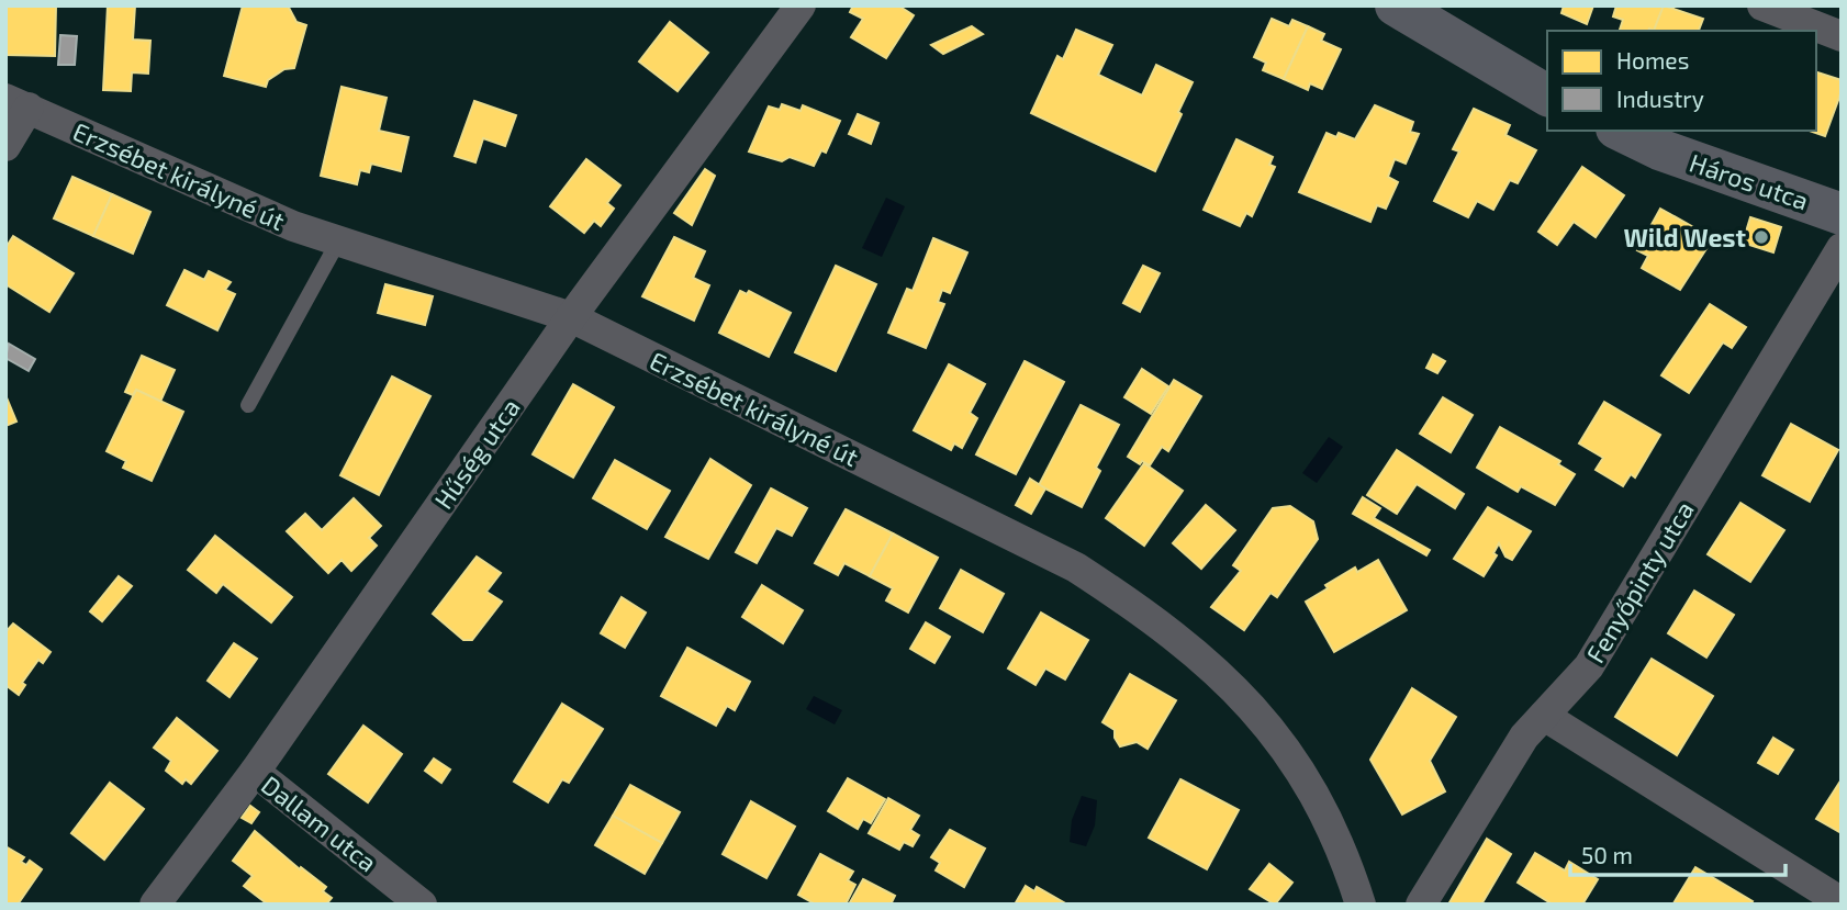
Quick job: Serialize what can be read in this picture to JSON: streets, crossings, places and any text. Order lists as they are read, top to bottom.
{
  "streets": {
    "street": [
      "Erzsébet királyné út",
      "Háros utca",
      "Hűség utca",
      "Fenyőpinty utca",
      "Dallam utca"
    ]
  },
  "crossings": [
    ["Erzsébet királyné út", "Hűség utca"],
    ["Hűség utca", "Dallam utca"]
  ],
  "places": ["Wild West"],
  "legend": ["Homes", "Industry"],
  "scale_bar": "50 m"
}
